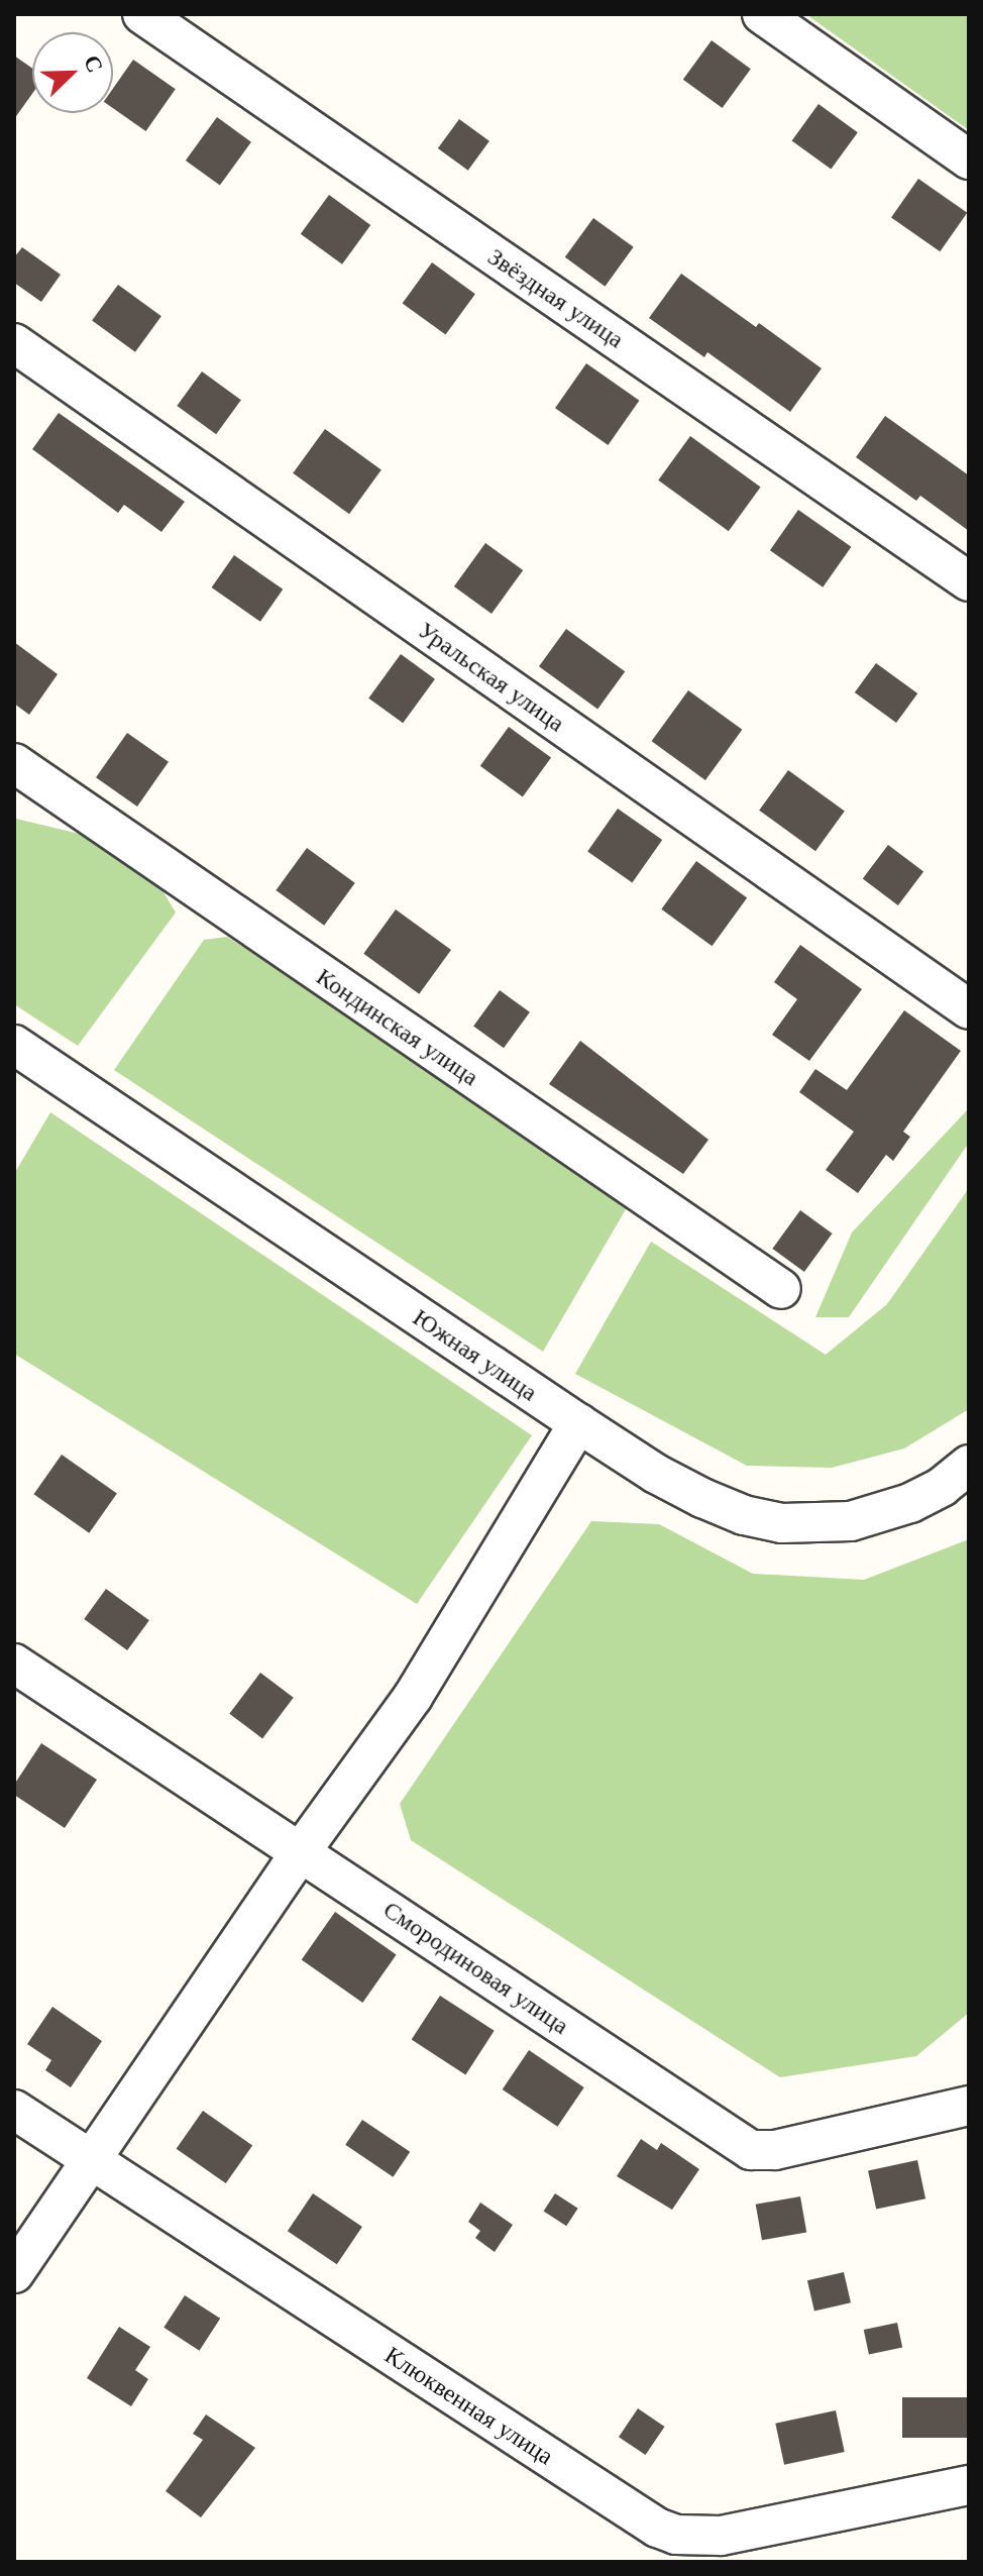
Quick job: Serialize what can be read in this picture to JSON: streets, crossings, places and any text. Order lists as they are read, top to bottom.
{
  "streets": {
    "street": [
      "Звёздная улица",
      "Уральская улица",
      "Кондинская улица",
      "Южная улица",
      "Смородиновая улица",
      "Клюквенная улица"
    ]
  },
  "north": "top right"
}
